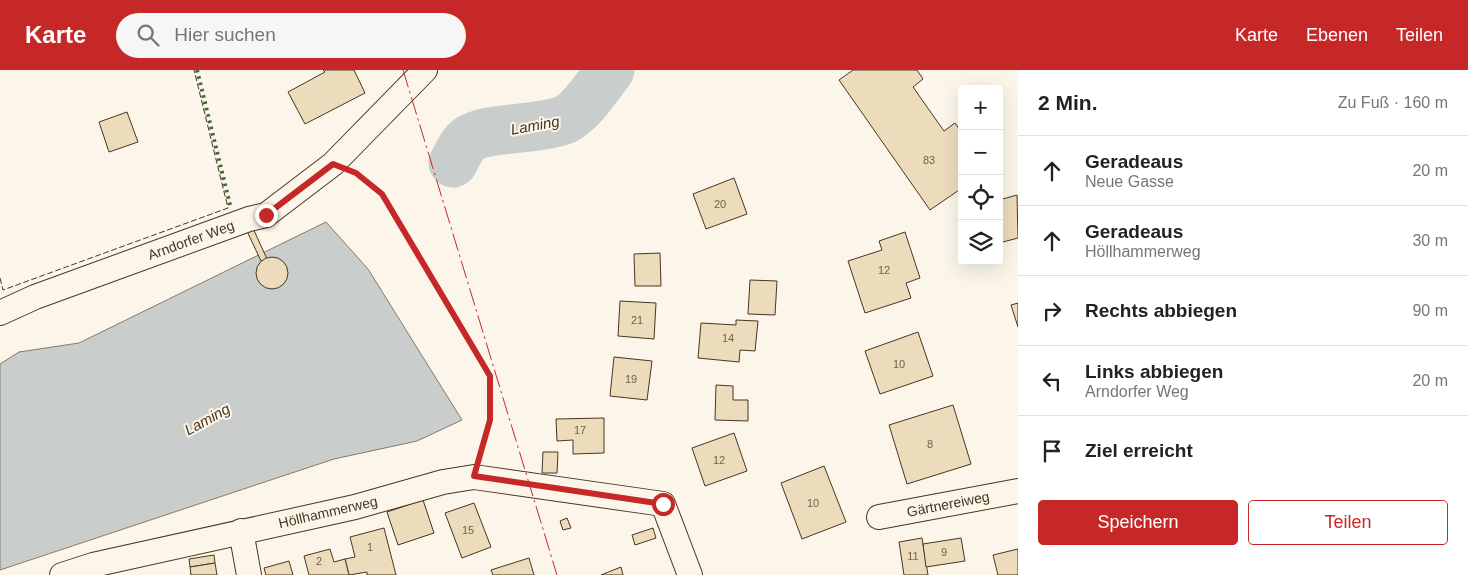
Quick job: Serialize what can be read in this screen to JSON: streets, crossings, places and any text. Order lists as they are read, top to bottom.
{
  "streets": {
    "street": ["Arndorfer Weg", "Gärtnereiweg", "Höllhammerweg"]
  },
  "water": ["Laming"],
  "house_numbers": [
    "83",
    "20",
    "12",
    "21",
    "14",
    "10",
    "19",
    "17",
    "8",
    "12",
    "10",
    "15",
    "1",
    "9",
    "11",
    "2"
  ],
  "page": {
    "header": "Karte",
    "search": "Hier suchen",
    "nav": ["Karte", "Ebenen", "Teilen"],
    "heading": ["2 Min.", "Zu Fuß · 160 m"],
    "map_buttons": ["+", "−"],
    "list": [
      ["Geradeaus", "Neue Gasse", "20 m"],
      ["Geradeaus", "Höllhammerweg", "30 m"],
      ["Rechts abbiegen", "90 m"],
      ["Links abbiegen", "Arndorfer Weg", "20 m"],
      "Ziel erreicht"
    ],
    "buttons": ["Speichern", "Teilen"]
  }
}
